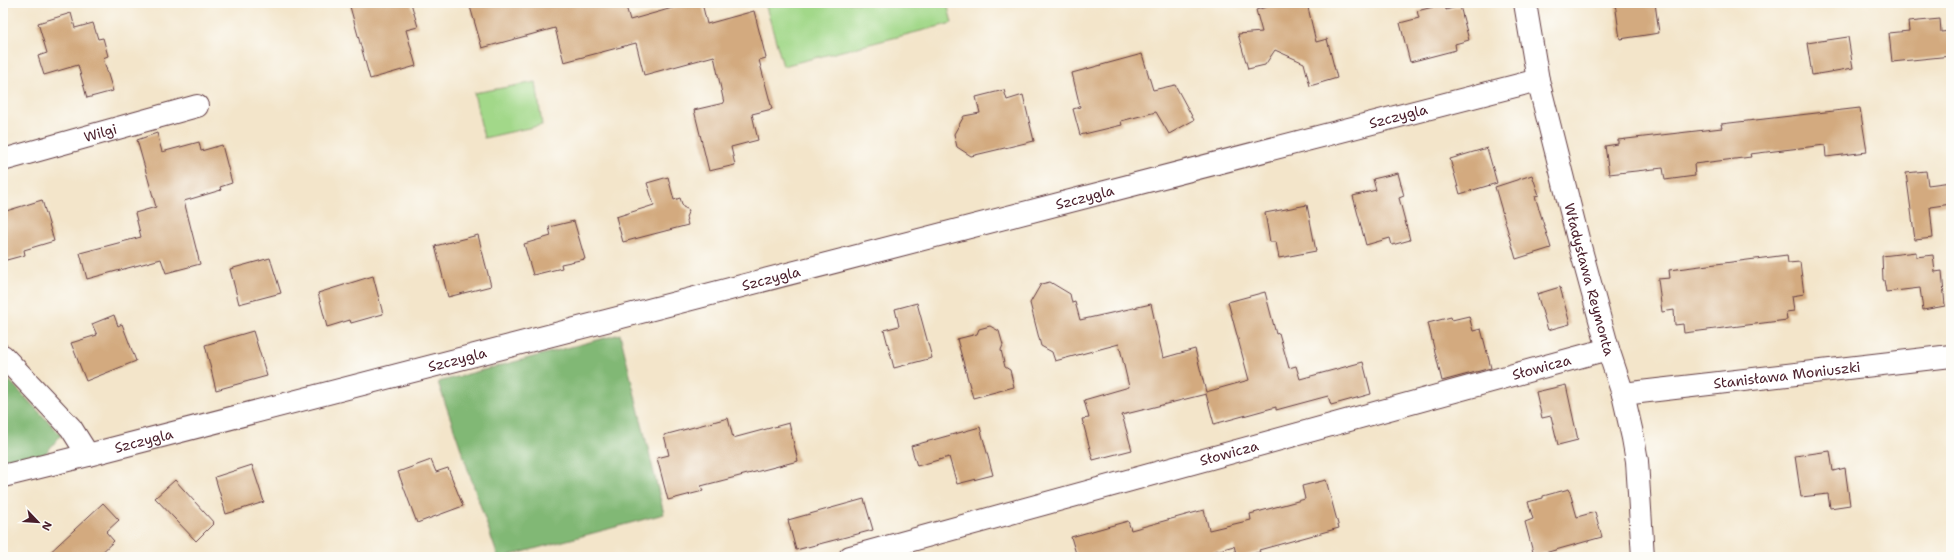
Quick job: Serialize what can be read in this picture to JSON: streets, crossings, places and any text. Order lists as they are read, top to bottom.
{
  "streets": {
    "street": [
      "Szczygla",
      "Wilgi",
      "Władysława Reymonta",
      "Słowicza",
      "Stanisława Moniuszki"
    ]
  },
  "crossings": [
    ["Szczygla", "Władysława Reymonta"],
    ["Władysława Reymonta", "Słowicza"],
    ["Władysława Reymonta", "Stanisława Moniuszki"]
  ],
  "north": "bottom right"
}
